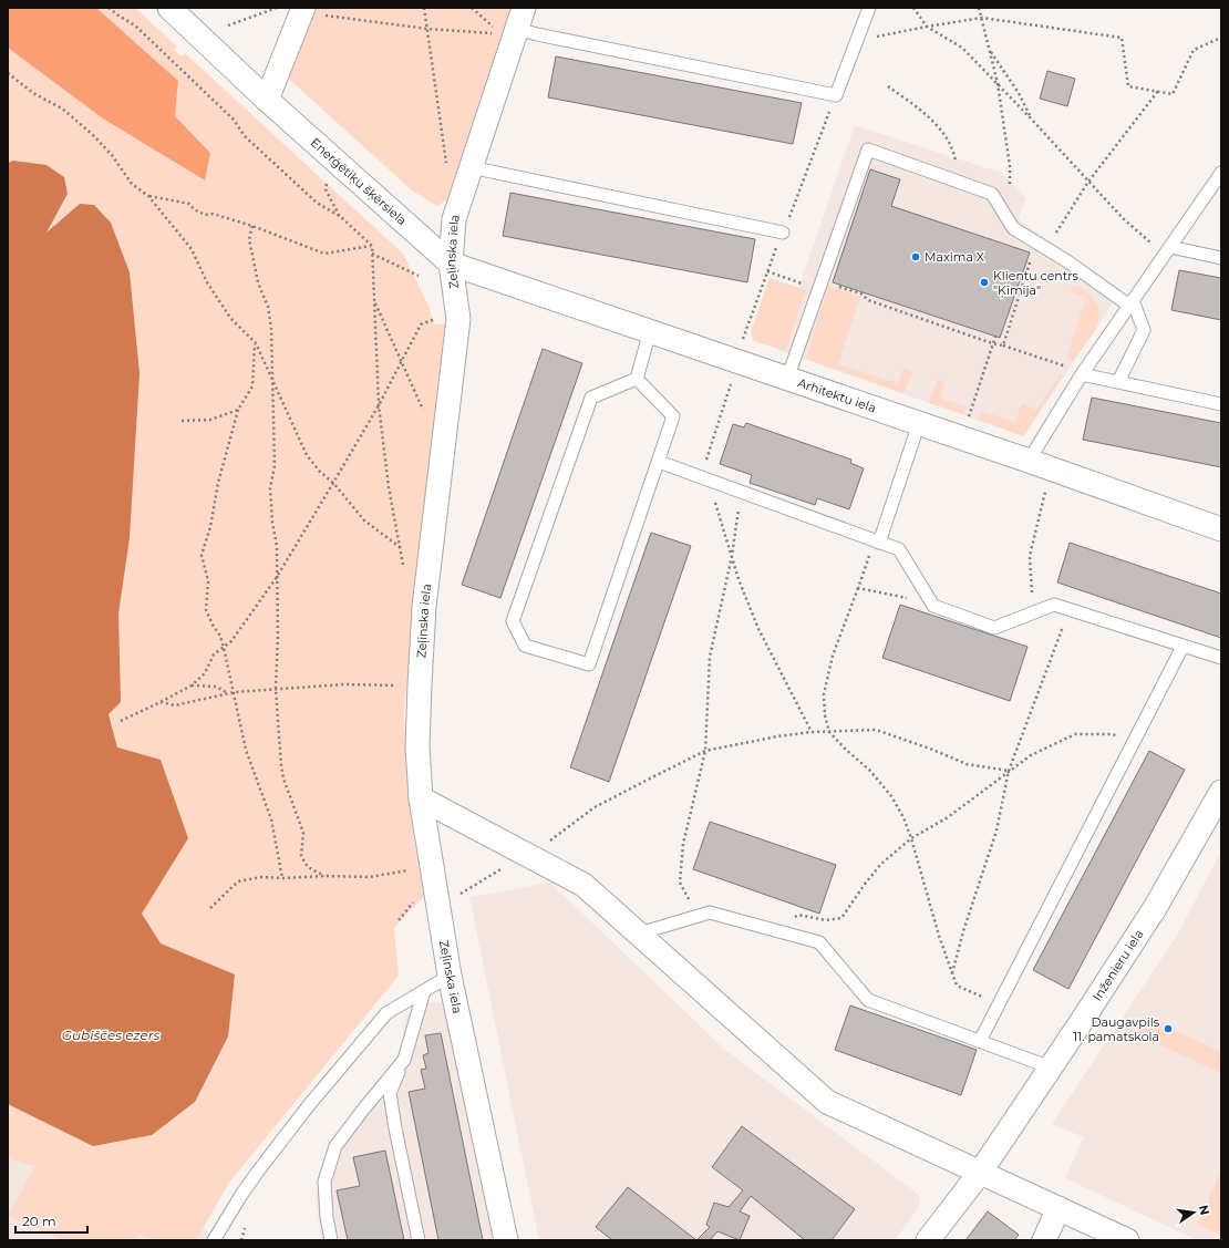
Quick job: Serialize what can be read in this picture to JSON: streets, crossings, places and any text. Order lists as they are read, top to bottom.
{
  "streets": {
    "street": [
      "Enerģētiķu šķērsiela",
      "Zeļinska iela",
      "Arhitektu iela",
      "Inženieru iela"
    ]
  },
  "crossings": [
    ["Enerģētiķu šķērsiela", "Zeļinska iela"],
    ["Enerģētiķu šķērsiela", "Arhitektu iela"],
    ["Zeļinska iela", "Arhitektu iela"]
  ],
  "water": ["Gubiščes ezers"],
  "places": ["Maxima X", "Klientu centrs \"Ķīmija\"", "Daugavpils 11. pamatskola"],
  "scale_bar": "20 m",
  "north": "right"
}
